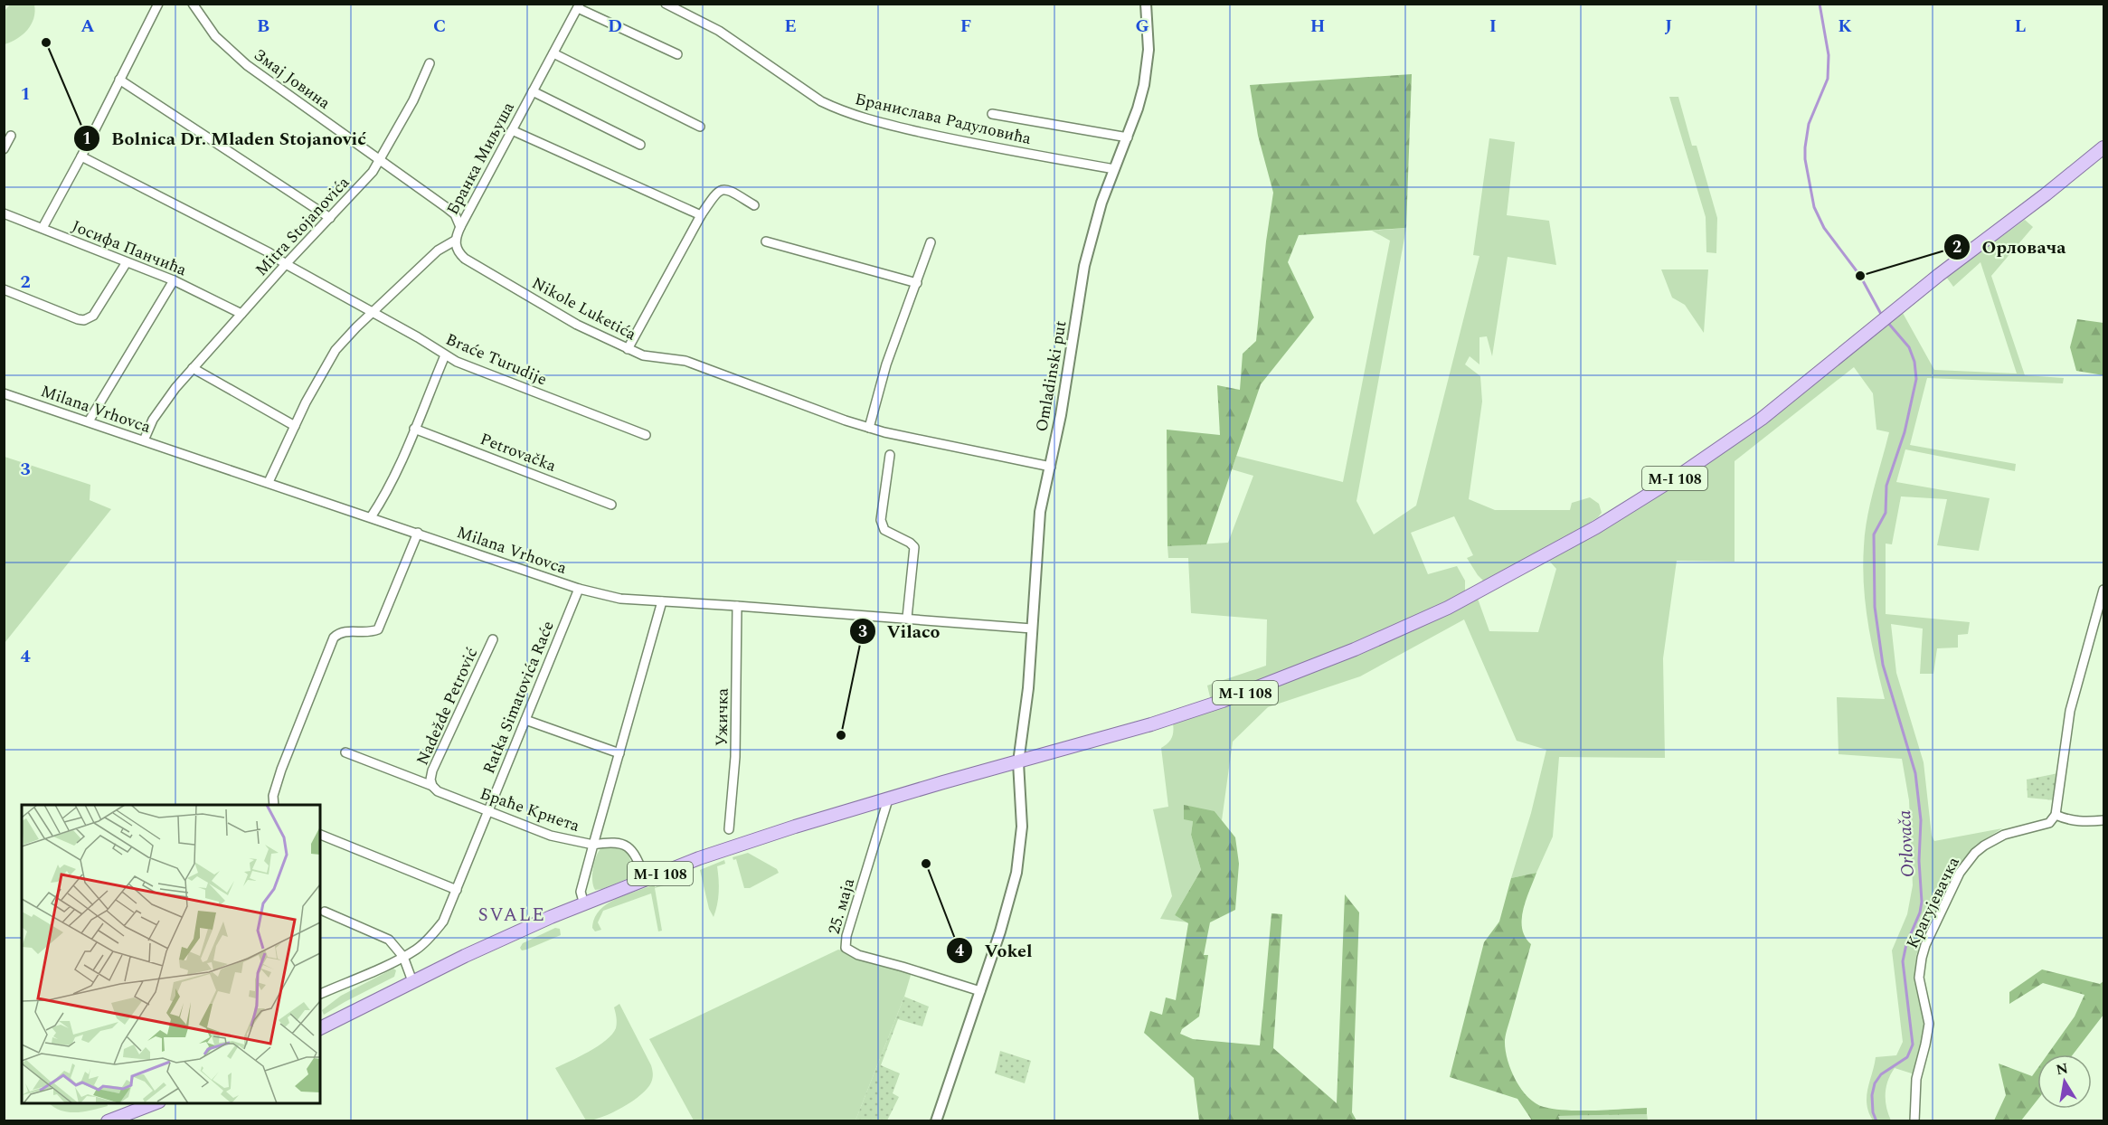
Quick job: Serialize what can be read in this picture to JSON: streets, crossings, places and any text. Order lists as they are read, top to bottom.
{
  "streets": {
    "main road": ["M-I 108"],
    "street": [
      "Змај Јовина",
      "Бранислава Радуловића",
      "Бранка Миљуша",
      "Mitra Stojanovića",
      "Јосифа Панчића",
      "Nikole Luketića",
      "Braće Turudije",
      "Omladinski put",
      "Milana Vrhovca",
      "Petrovačka",
      "Ratka Simatovića Raće",
      "Nadežde Petrović",
      "Ужичка",
      "Браће Крнета",
      "Крагујевачка",
      "25. маја"
    ]
  },
  "crossings": [
    ["Змај Јовина", "Бранка Миљуша"],
    ["Змај Јовина", "Mitra Stojanovića"],
    ["Бранислава Радуловића", "Omladinski put"],
    ["Бранка Миљуша", "Nikole Luketića"],
    ["Mitra Stojanovića", "Јосифа Панчића"],
    ["Mitra Stojanovića", "Braće Turudije"],
    ["Mitra Stojanovića", "Milana Vrhovca"],
    ["Nikole Luketića", "Omladinski put"],
    ["Omladinski put", "Milana Vrhovca"],
    ["Omladinski put", "M-I 108"],
    ["Milana Vrhovca", "Ratka Simatovića Raće"],
    ["Milana Vrhovca", "Ужичка"],
    ["Milana Vrhovca", "Браће Крнета"],
    ["M-I 108", "25. маја"],
    ["Ratka Simatovića Raće", "Браће Крнета"],
    ["Nadežde Petrović", "Браће Крнета"]
  ],
  "districts": ["SVALE"],
  "water": ["Orlovača"],
  "places": [
    "Bolnica Dr. Mladen Stojanović",
    "Орловача",
    "Vilaco",
    "Vokel"
  ],
  "north": "top",
  "grid": {
    "columns": [
      "A",
      "B",
      "C",
      "D",
      "E",
      "F",
      "G",
      "H",
      "I",
      "J",
      "K",
      "L"
    ],
    "rows": [
      "1",
      "2",
      "3",
      "4"
    ]
  }
}
